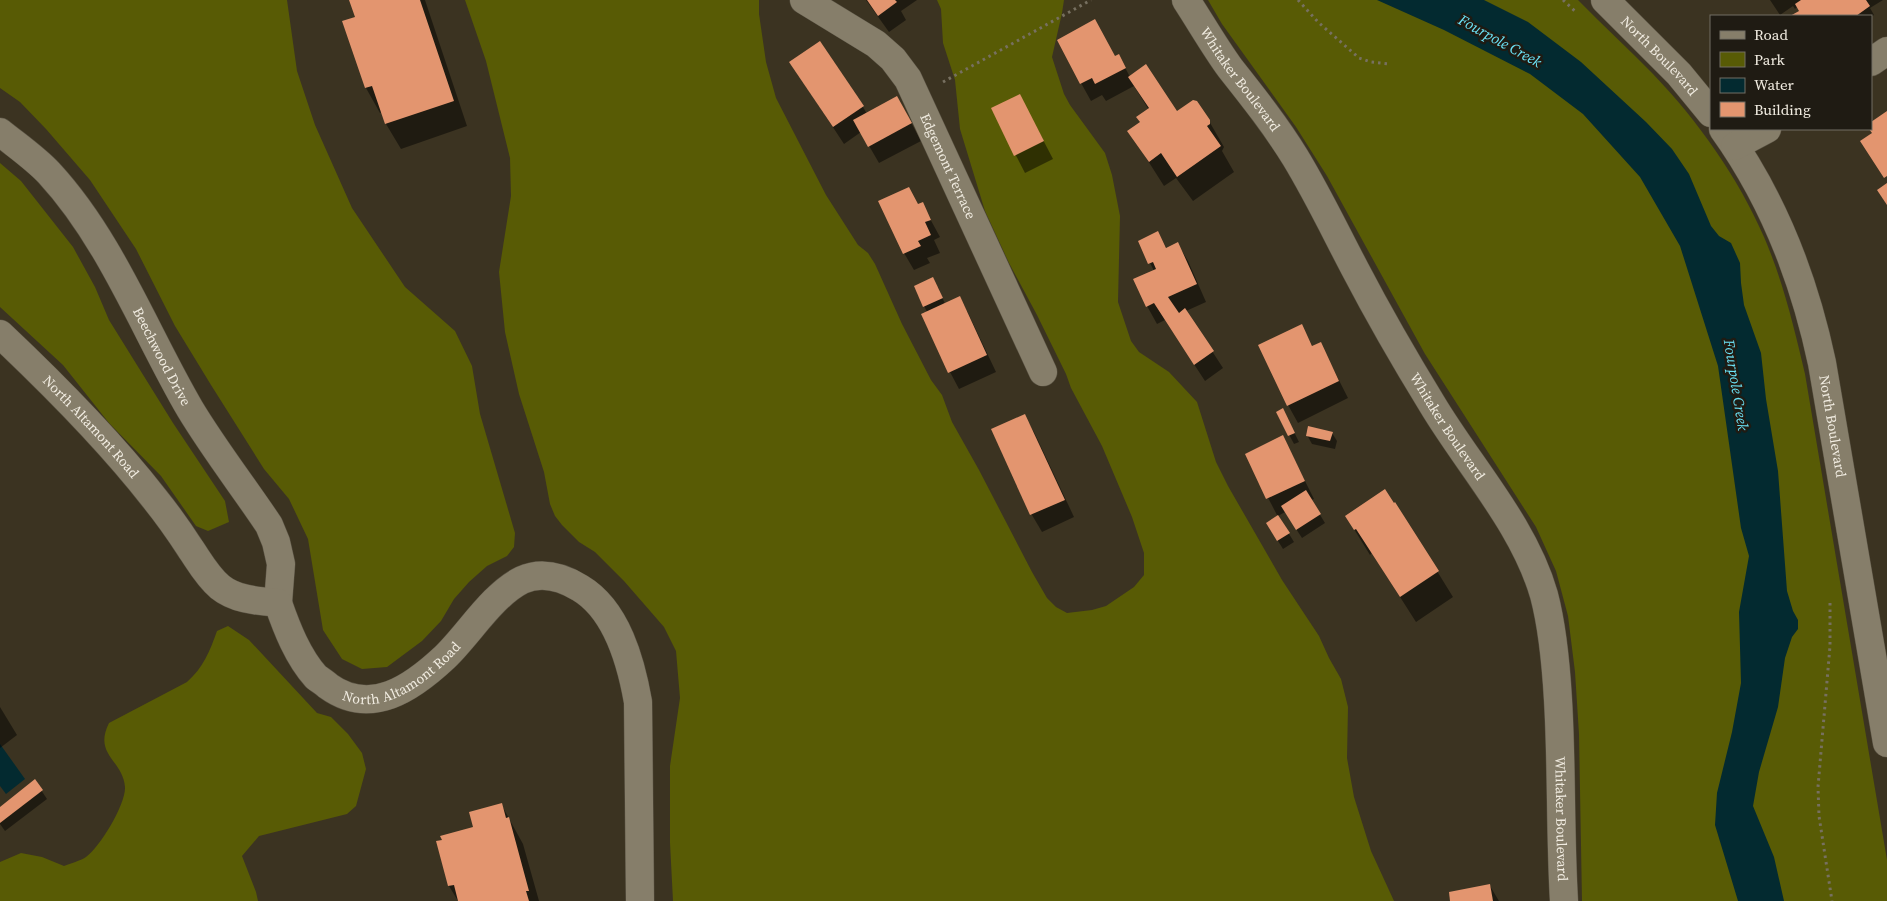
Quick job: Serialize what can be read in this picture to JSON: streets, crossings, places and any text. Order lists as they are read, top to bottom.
{
  "streets": {
    "street": [
      "North Boulevard",
      "Whitaker Boulevard",
      "Edgemont Terrace",
      "Beechwood Drive",
      "North Altamont Road"
    ]
  },
  "crossings": [
    ["Beechwood Drive", "North Altamont Road"]
  ],
  "water": ["Fourpole Creek"],
  "legend": [
    "Road",
    "Park",
    "Water",
    "Building"
  ]
}
